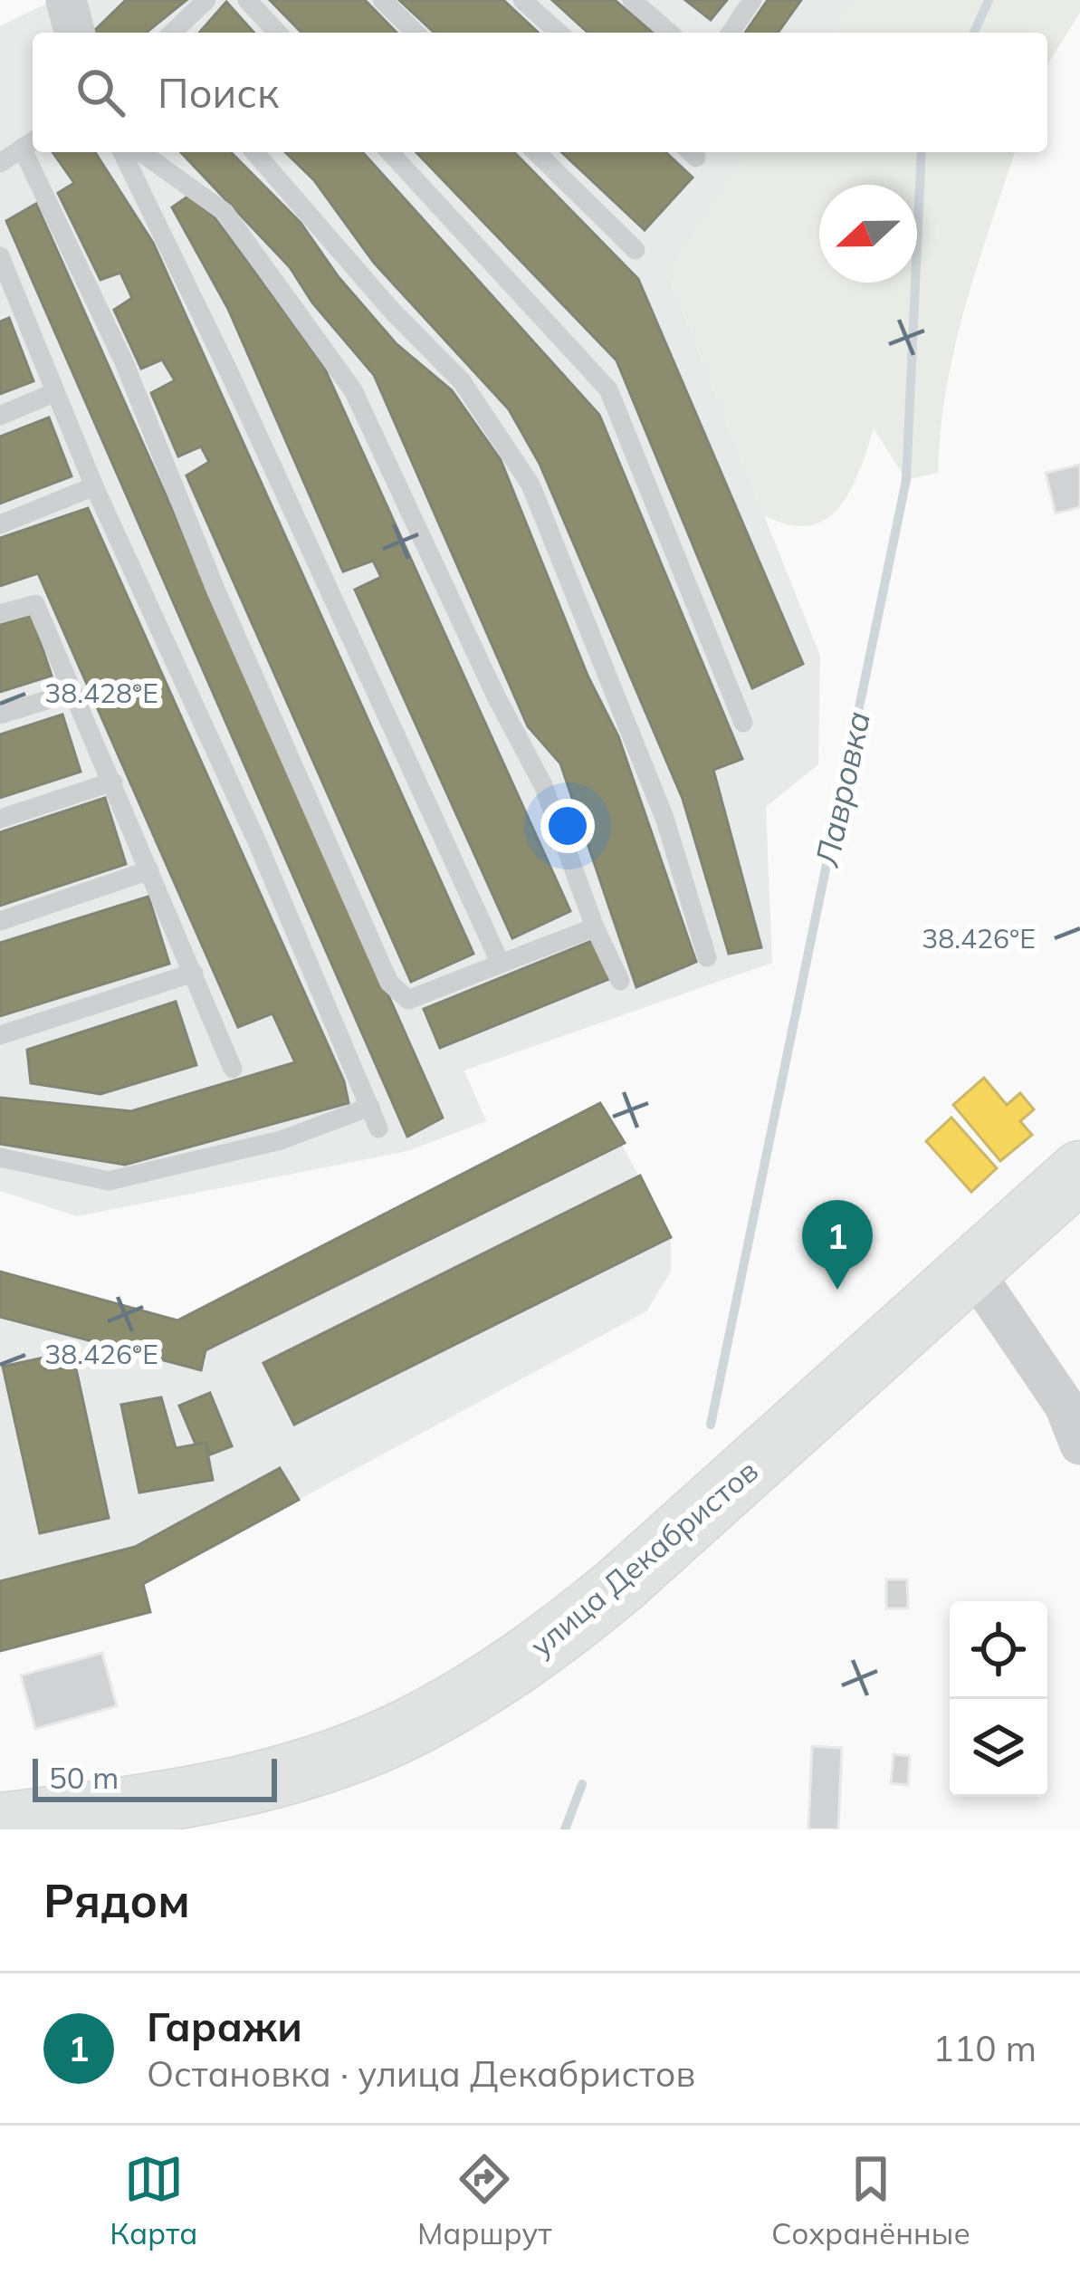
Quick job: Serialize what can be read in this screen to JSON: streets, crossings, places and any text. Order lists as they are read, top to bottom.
{
  "streets": {
    "highway": ["улица Декабристов"]
  },
  "water": ["Лавровка"],
  "scale_bar": "50 m",
  "north": "left",
  "page": {
    "search": "Поиск",
    "pins": "1",
    "scale": "50 m",
    "heading": "Рядом",
    "list": [
      {
        "mark": "1",
        "name": "Гаражи",
        "note": "Остановка · улица Декабристов",
        "value": "110 m"
      }
    ],
    "nav": ["Карта", "Маршрут", "Сохранённые"]
  },
  "coordinates": ["38.428°E", "38.426°E"]
}
